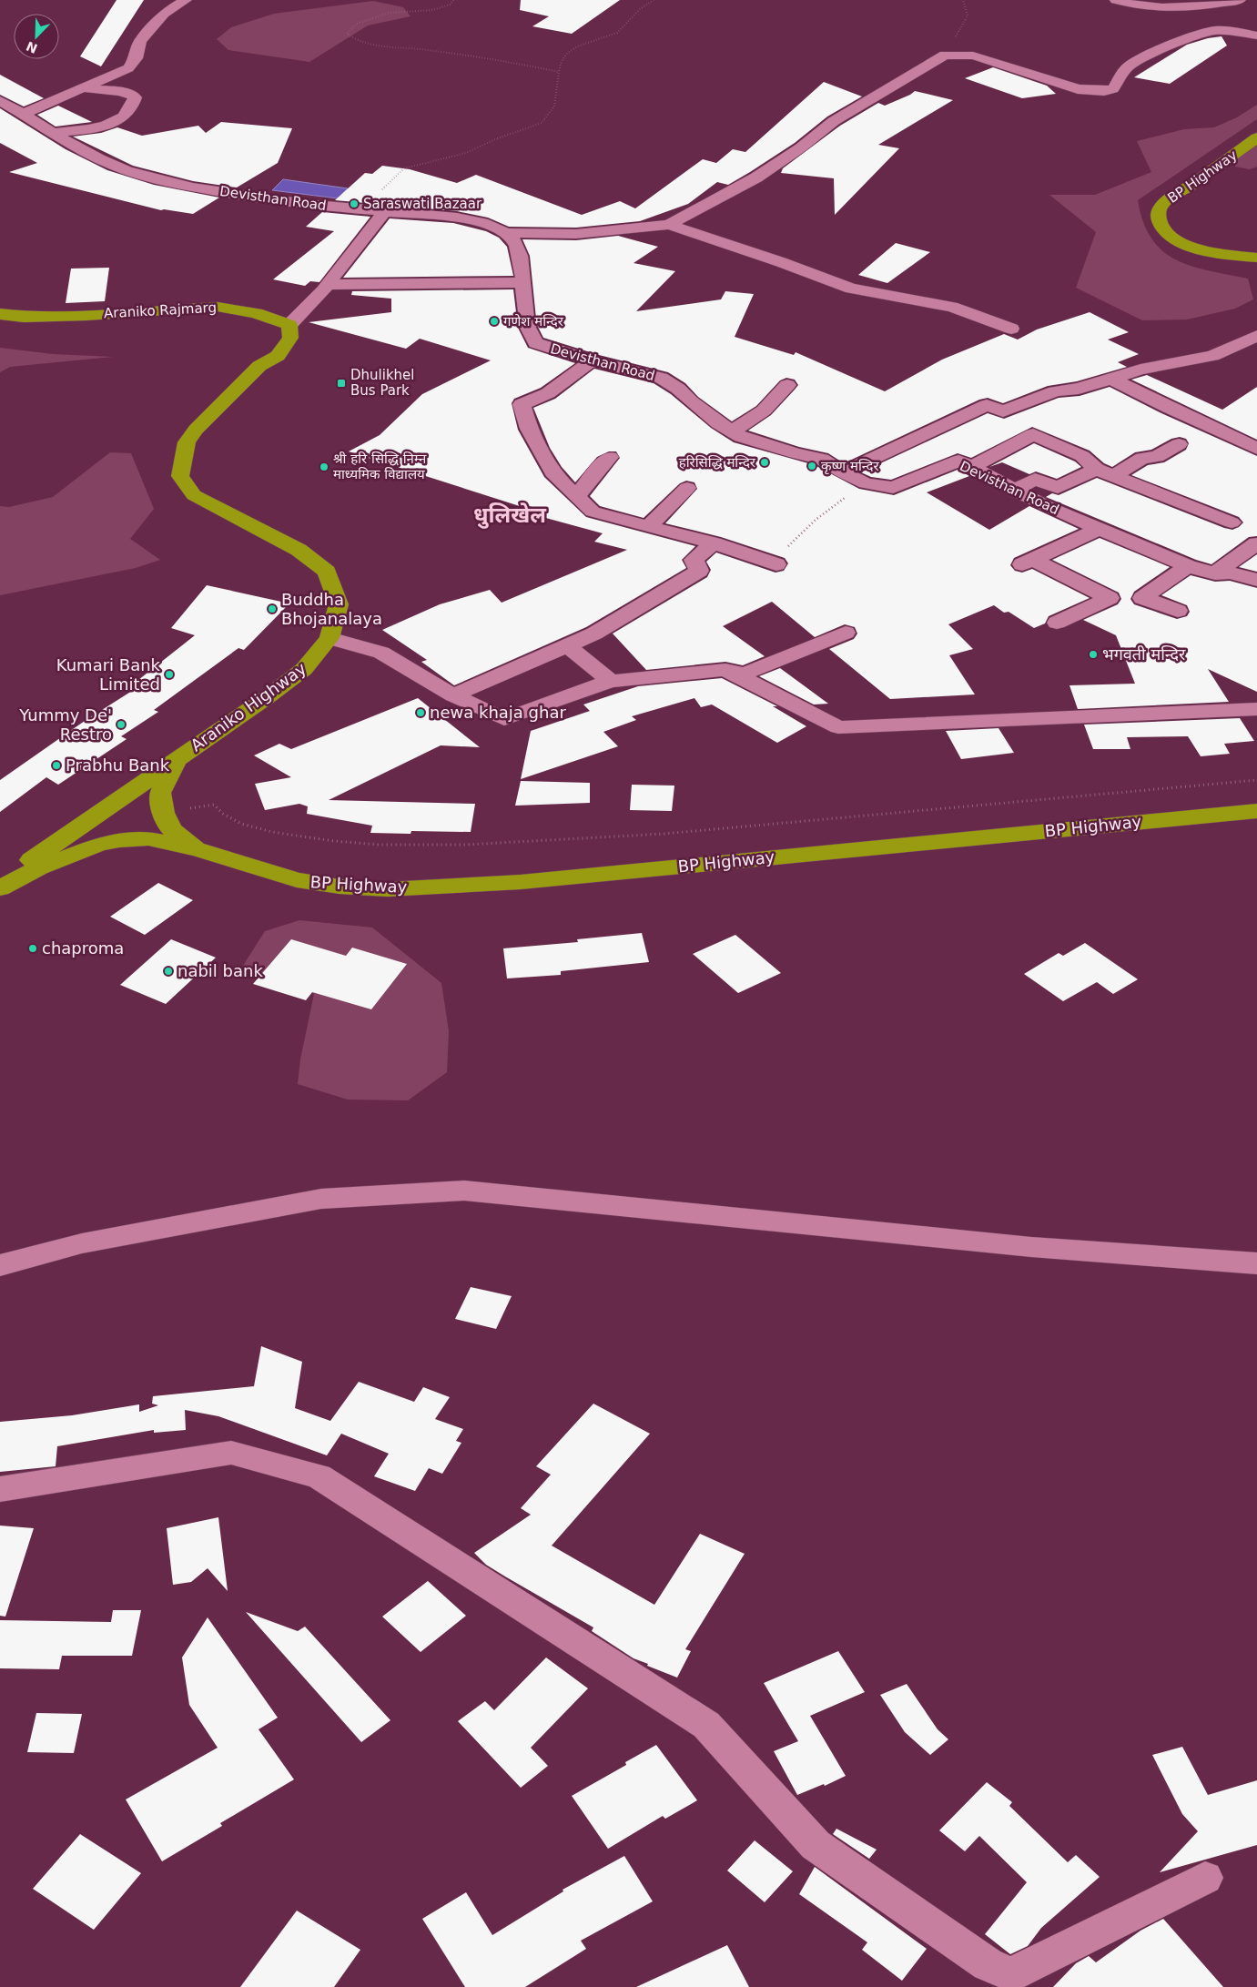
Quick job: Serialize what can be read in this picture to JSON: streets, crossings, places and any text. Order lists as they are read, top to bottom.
{
  "streets": {
    "highway": ["BP Highway", "Araniko Rajmarg", "Araniko Highway"],
    "street": ["Devisthan Road"]
  },
  "crossings": [
    ["BP Highway", "Araniko Highway"],
    ["Araniko Rajmarg", "Araniko Highway"]
  ],
  "districts": ["धुलिखेल"],
  "places": {
    "other": [
      "Saraswati Bazaar",
      "गणेश मन्दिर",
      "हरिसिद्धि मन्दिर",
      "कृष्ण मन्दिर",
      "श्री हरि सिद्धि निम्न माध्यमिक विद्यालय",
      "Buddha Bhojanalaya",
      "भगवती मन्दिर",
      "Kumari Bank Limited",
      "newa khaja ghar",
      "Yummy De' Restro",
      "Prabhu Bank",
      "chaproma",
      "nabil bank"
    ],
    "transit": ["Dhulikhel Bus Park"]
  },
  "north": "bottom left"
}
